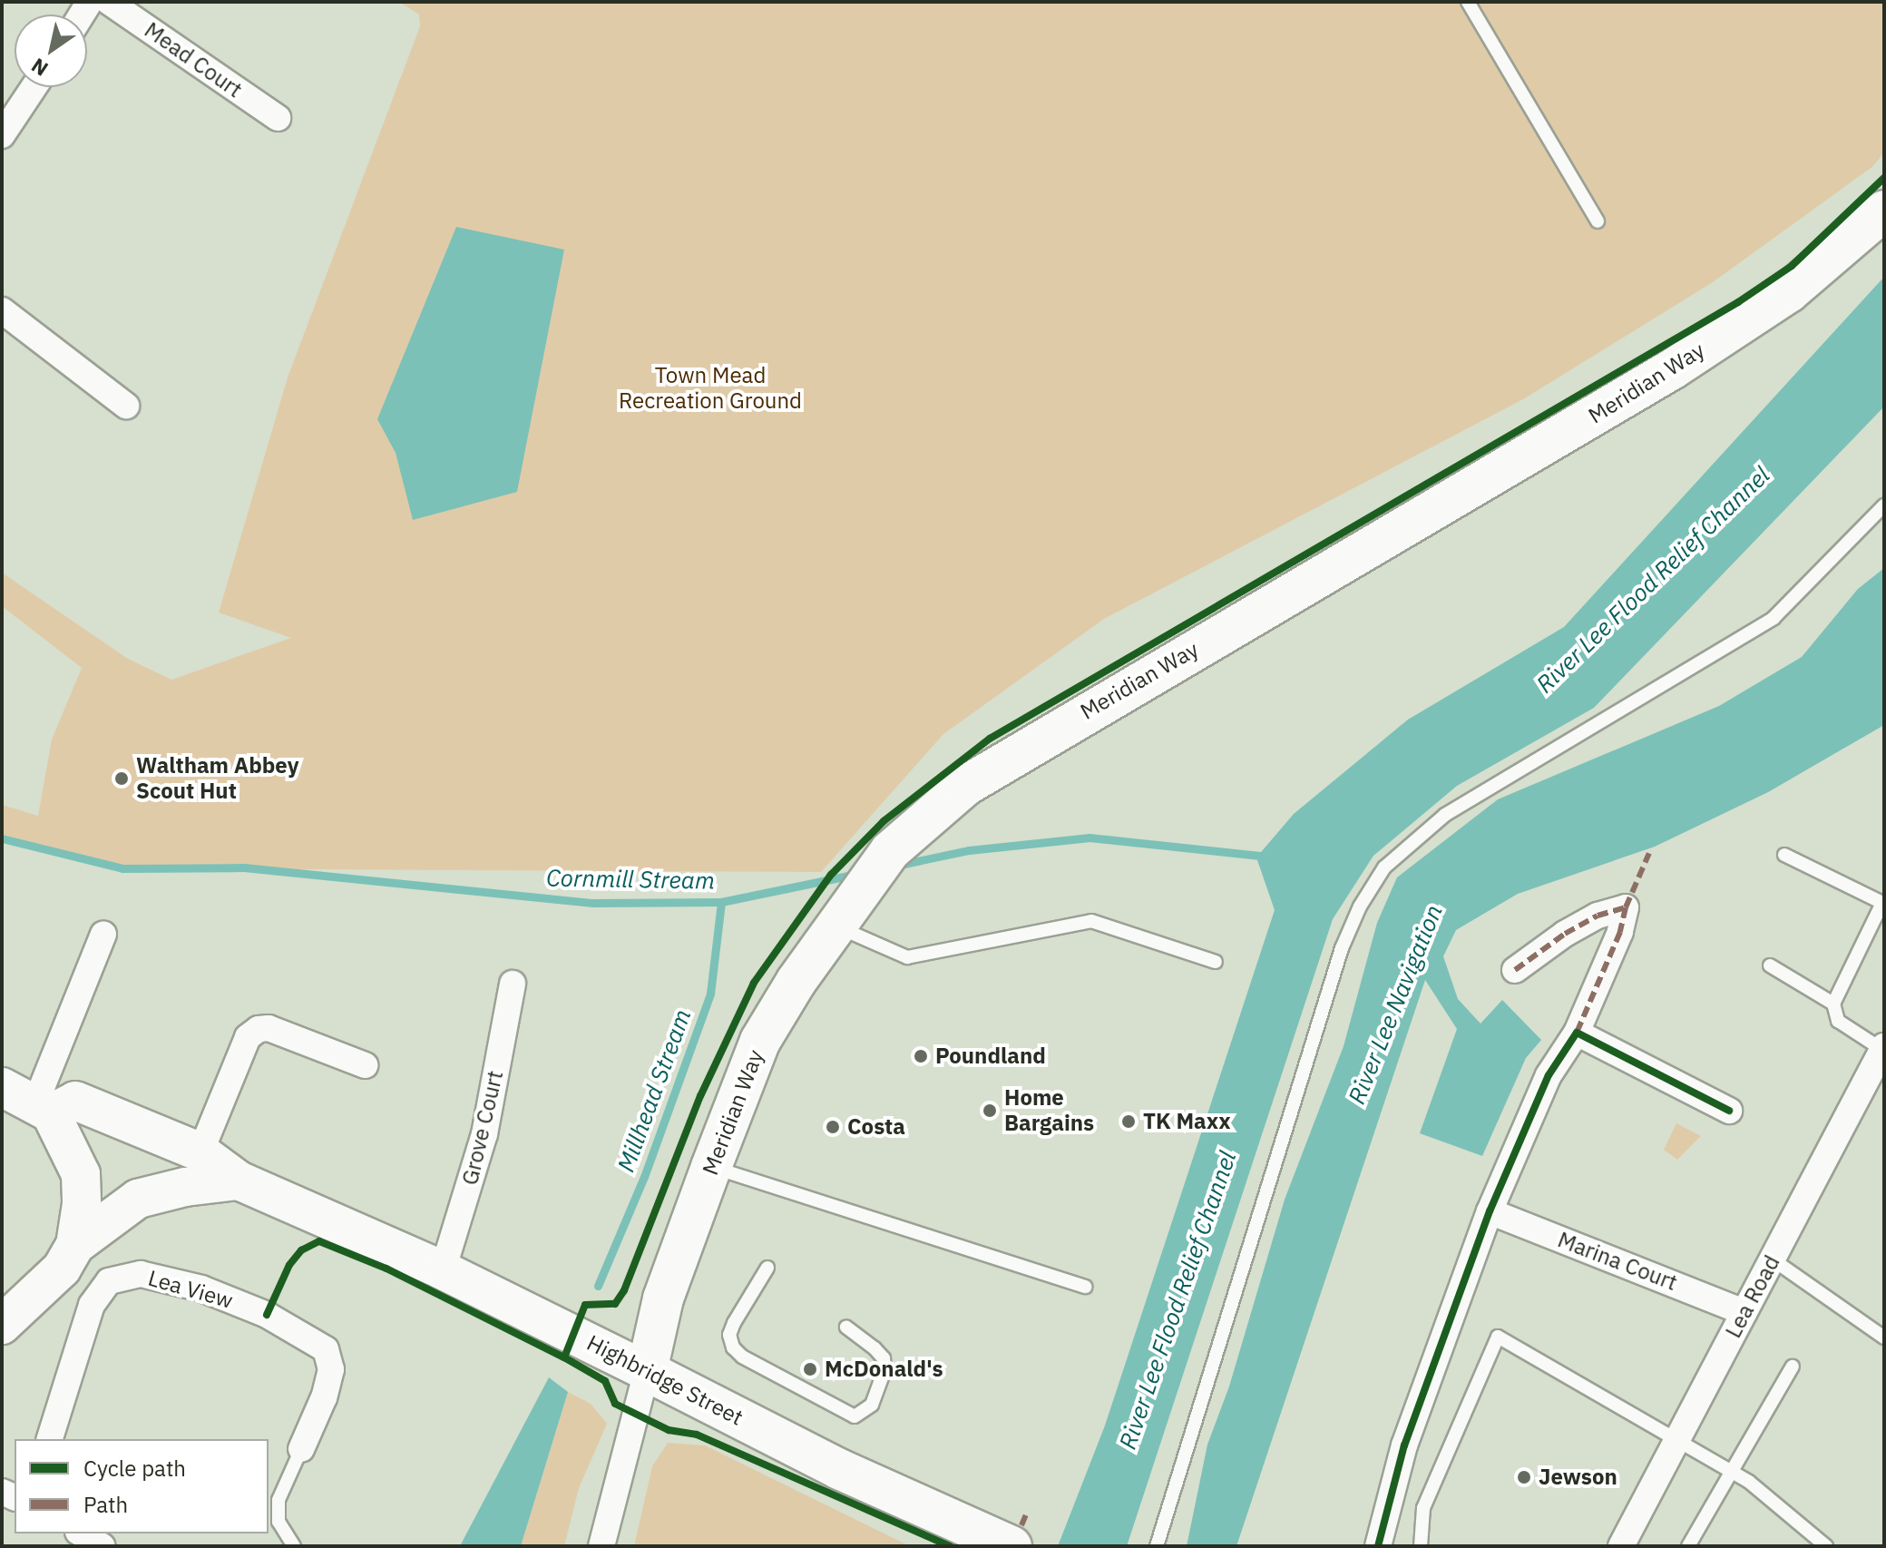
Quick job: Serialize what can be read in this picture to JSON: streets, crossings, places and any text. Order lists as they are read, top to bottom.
{
  "streets": {
    "main road": ["Meridian Way", "Highbridge Street"],
    "street": [
      "Mead Court",
      "Grove Court",
      "Marina Court",
      "Lea View",
      "Lea Road"
    ]
  },
  "crossings": [
    ["Meridian Way", "Highbridge Street"],
    ["Grove Court", "Highbridge Street"],
    ["Marina Court", "Lea Road"]
  ],
  "water": [
    "River Lee Flood Relief Channel",
    "Cornmill Stream",
    "River Lee Navigation",
    "Millhead Stream"
  ],
  "parks": ["Town Mead Recreation Ground"],
  "places": [
    "Waltham Abbey Scout Hut",
    "Poundland",
    "Home Bargains",
    "TK Maxx",
    "Costa",
    "McDonald's",
    "Jewson"
  ],
  "legend": ["Cycle path", "Path"],
  "north": "bottom left"
}
